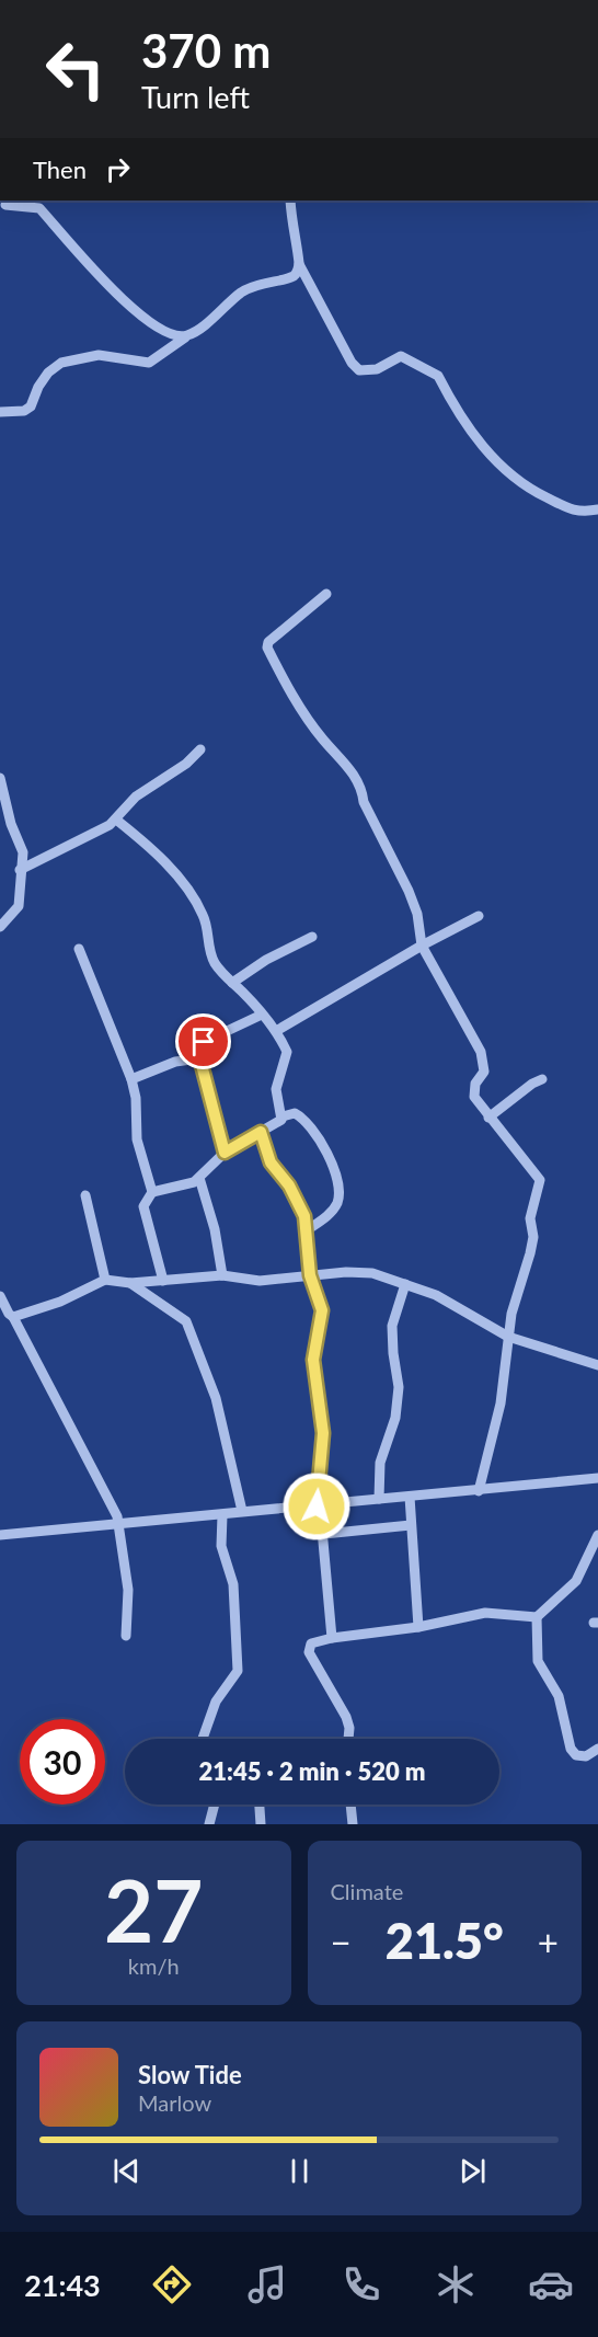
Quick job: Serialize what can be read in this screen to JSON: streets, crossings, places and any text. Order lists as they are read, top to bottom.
{
  "page": {
    "turn": ["370 m", "Turn left"],
    "then": "Then",
    "limit": "30",
    "trip": "21:45 · 2 min · 520 m",
    "tile": [
      ["27", "km/h"],
      "Climate"
    ],
    "heat": ["−", "21.5°", "+"],
    "song": ["Slow Tide", "Marlow"],
    "tabs": "21:43"
  }
}
